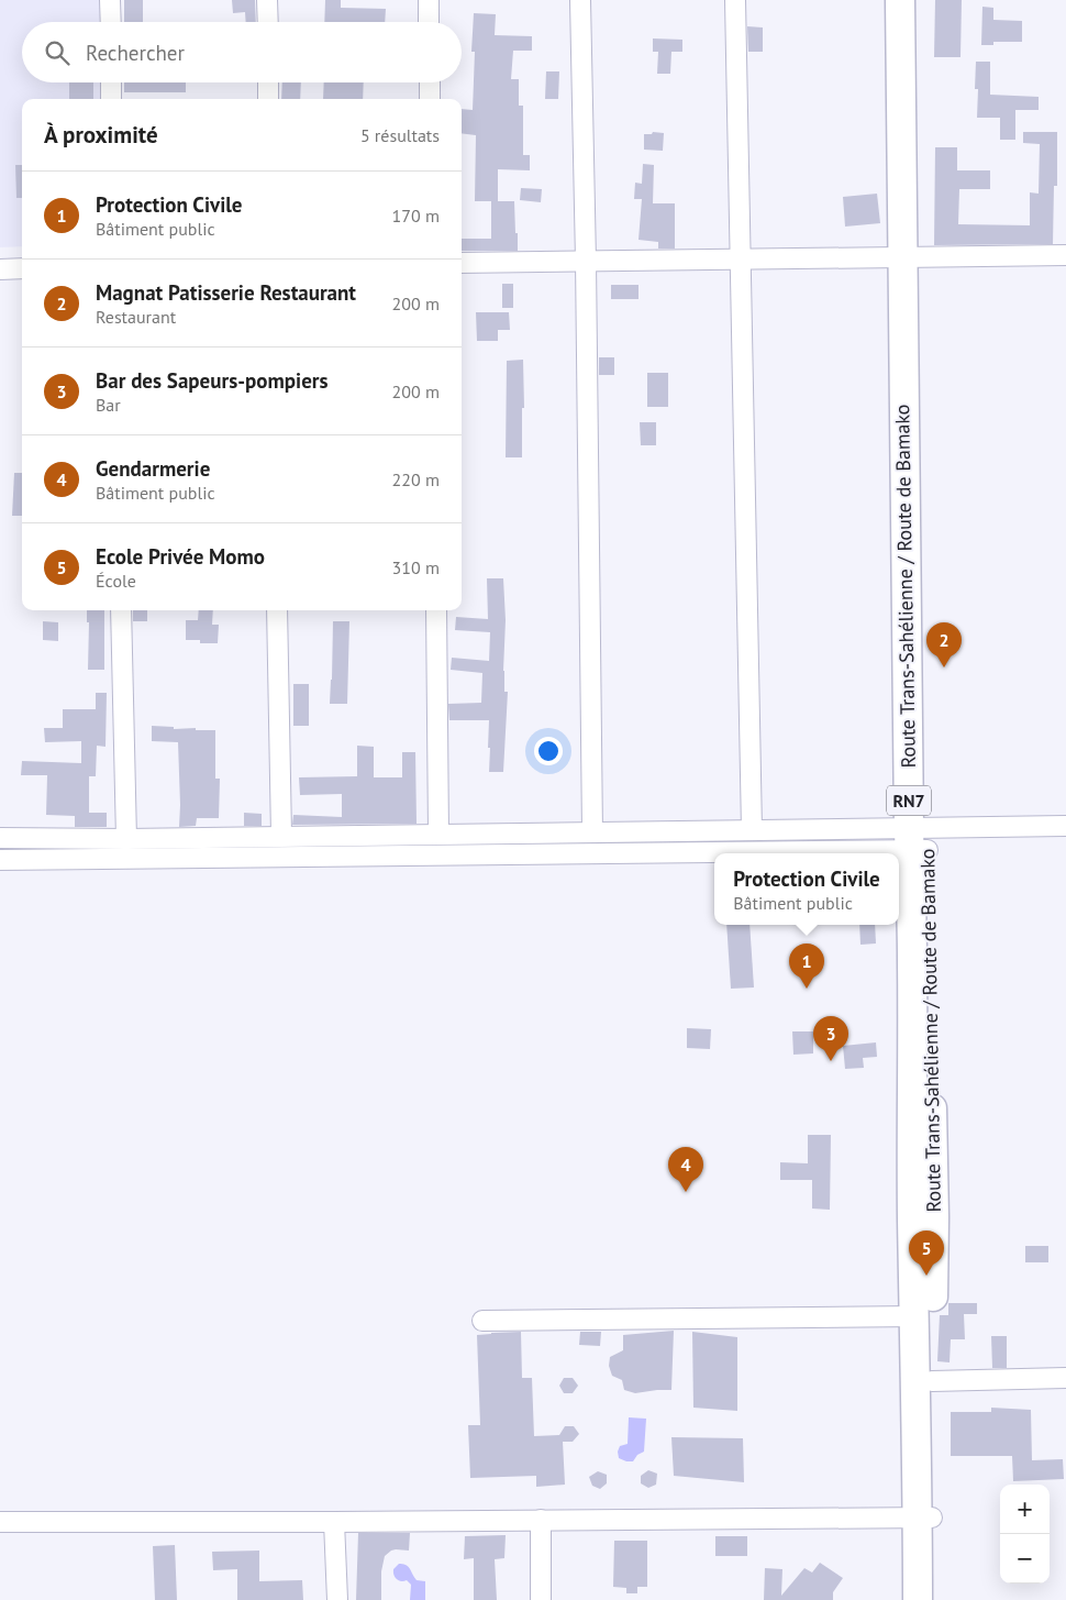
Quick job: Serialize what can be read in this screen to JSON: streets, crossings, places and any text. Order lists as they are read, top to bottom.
{
  "streets": {
    "highway": ["Route Trans-Sahélienne / Route de Bamako", "RN7"]
  },
  "page": {
    "search": "Rechercher",
    "heading": ["À proximité", "5 résultats"],
    "list": [
      {
        "mark": "1",
        "name": "Protection Civile",
        "note": "Bâtiment public",
        "value": "170 m"
      },
      {
        "mark": "2",
        "name": "Magnat Patisserie Restaurant",
        "note": "Restaurant",
        "value": "200 m"
      },
      {
        "mark": "3",
        "name": "Bar des Sapeurs-pompiers",
        "note": "Bar",
        "value": "200 m"
      },
      {
        "mark": "4",
        "name": "Gendarmerie",
        "note": "Bâtiment public",
        "value": "220 m"
      },
      {
        "mark": "5",
        "name": "Ecole Privée Momo",
        "note": "École",
        "value": "310 m"
      }
    ],
    "pins": [
      "2",
      "1",
      "3",
      "4",
      "5"
    ],
    "popup": ["Protection Civile", "Bâtiment public"],
    "map_buttons": ["+", "−"]
  }
}
